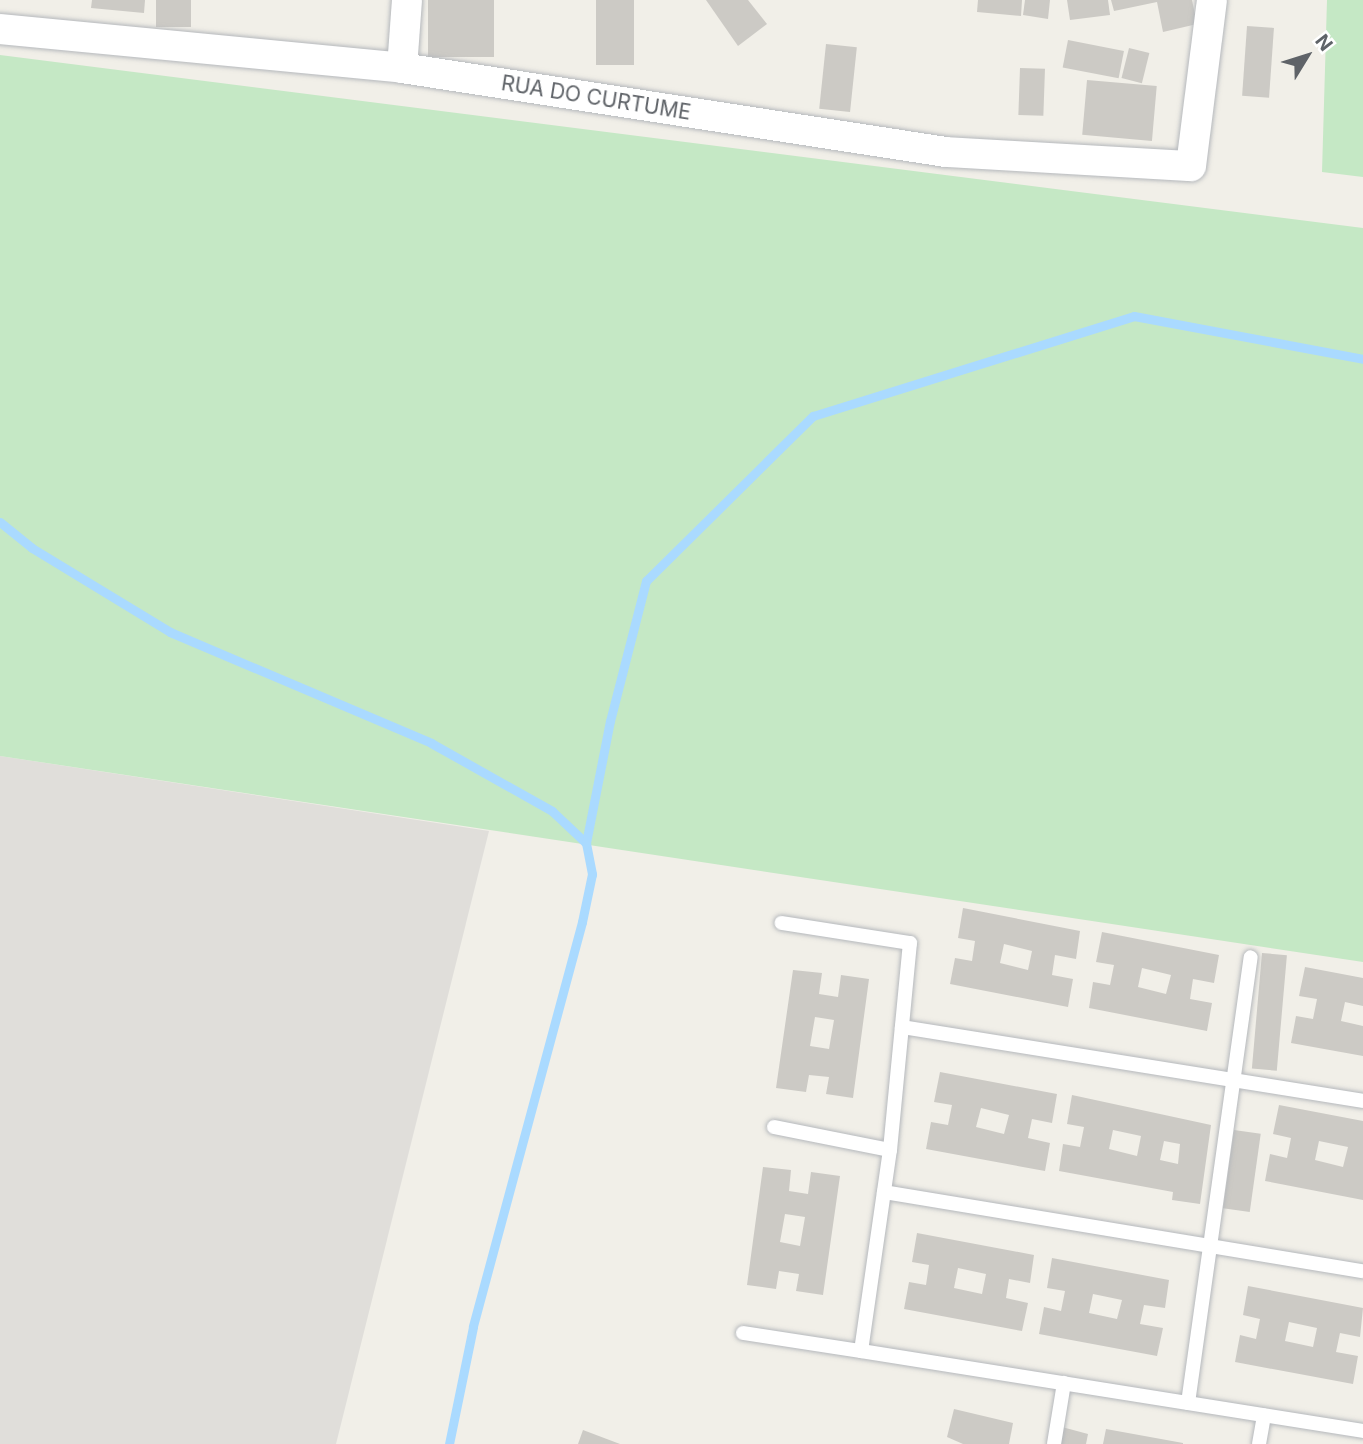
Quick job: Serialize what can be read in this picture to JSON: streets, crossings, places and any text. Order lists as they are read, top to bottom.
{
  "streets": {
    "street": ["RUA DO CURTUME"]
  },
  "north": "top right"
}
